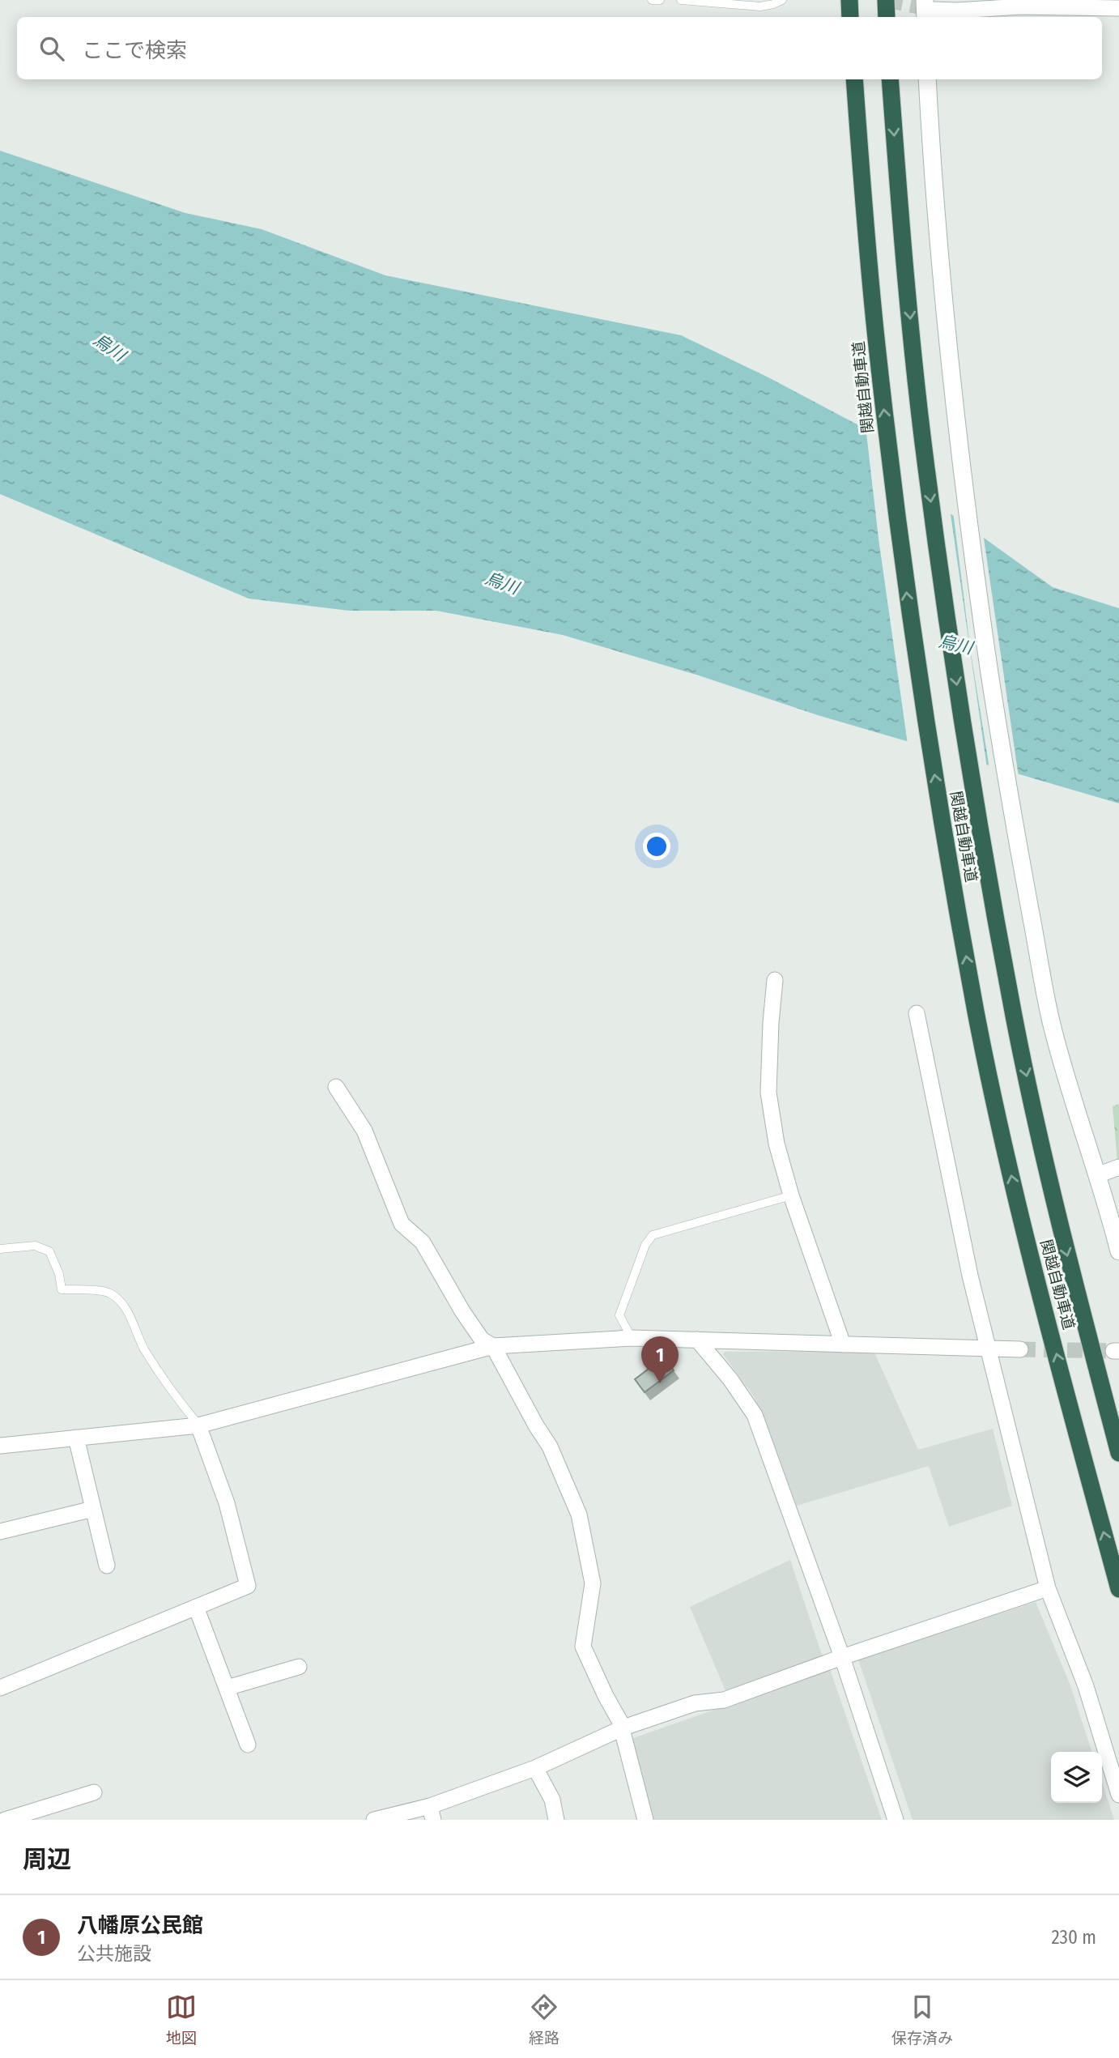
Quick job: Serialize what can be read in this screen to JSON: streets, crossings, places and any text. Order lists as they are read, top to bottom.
{
  "streets": {
    "highway": ["関越自動車道"]
  },
  "water": ["烏川"],
  "page": {
    "search": "ここで検索",
    "pins": "1",
    "heading": "周辺",
    "list": [
      {
        "mark": "1",
        "name": "八幡原公民館",
        "note": "公共施設",
        "value": "230 m"
      }
    ],
    "nav": ["地図", "経路", "保存済み"]
  }
}
